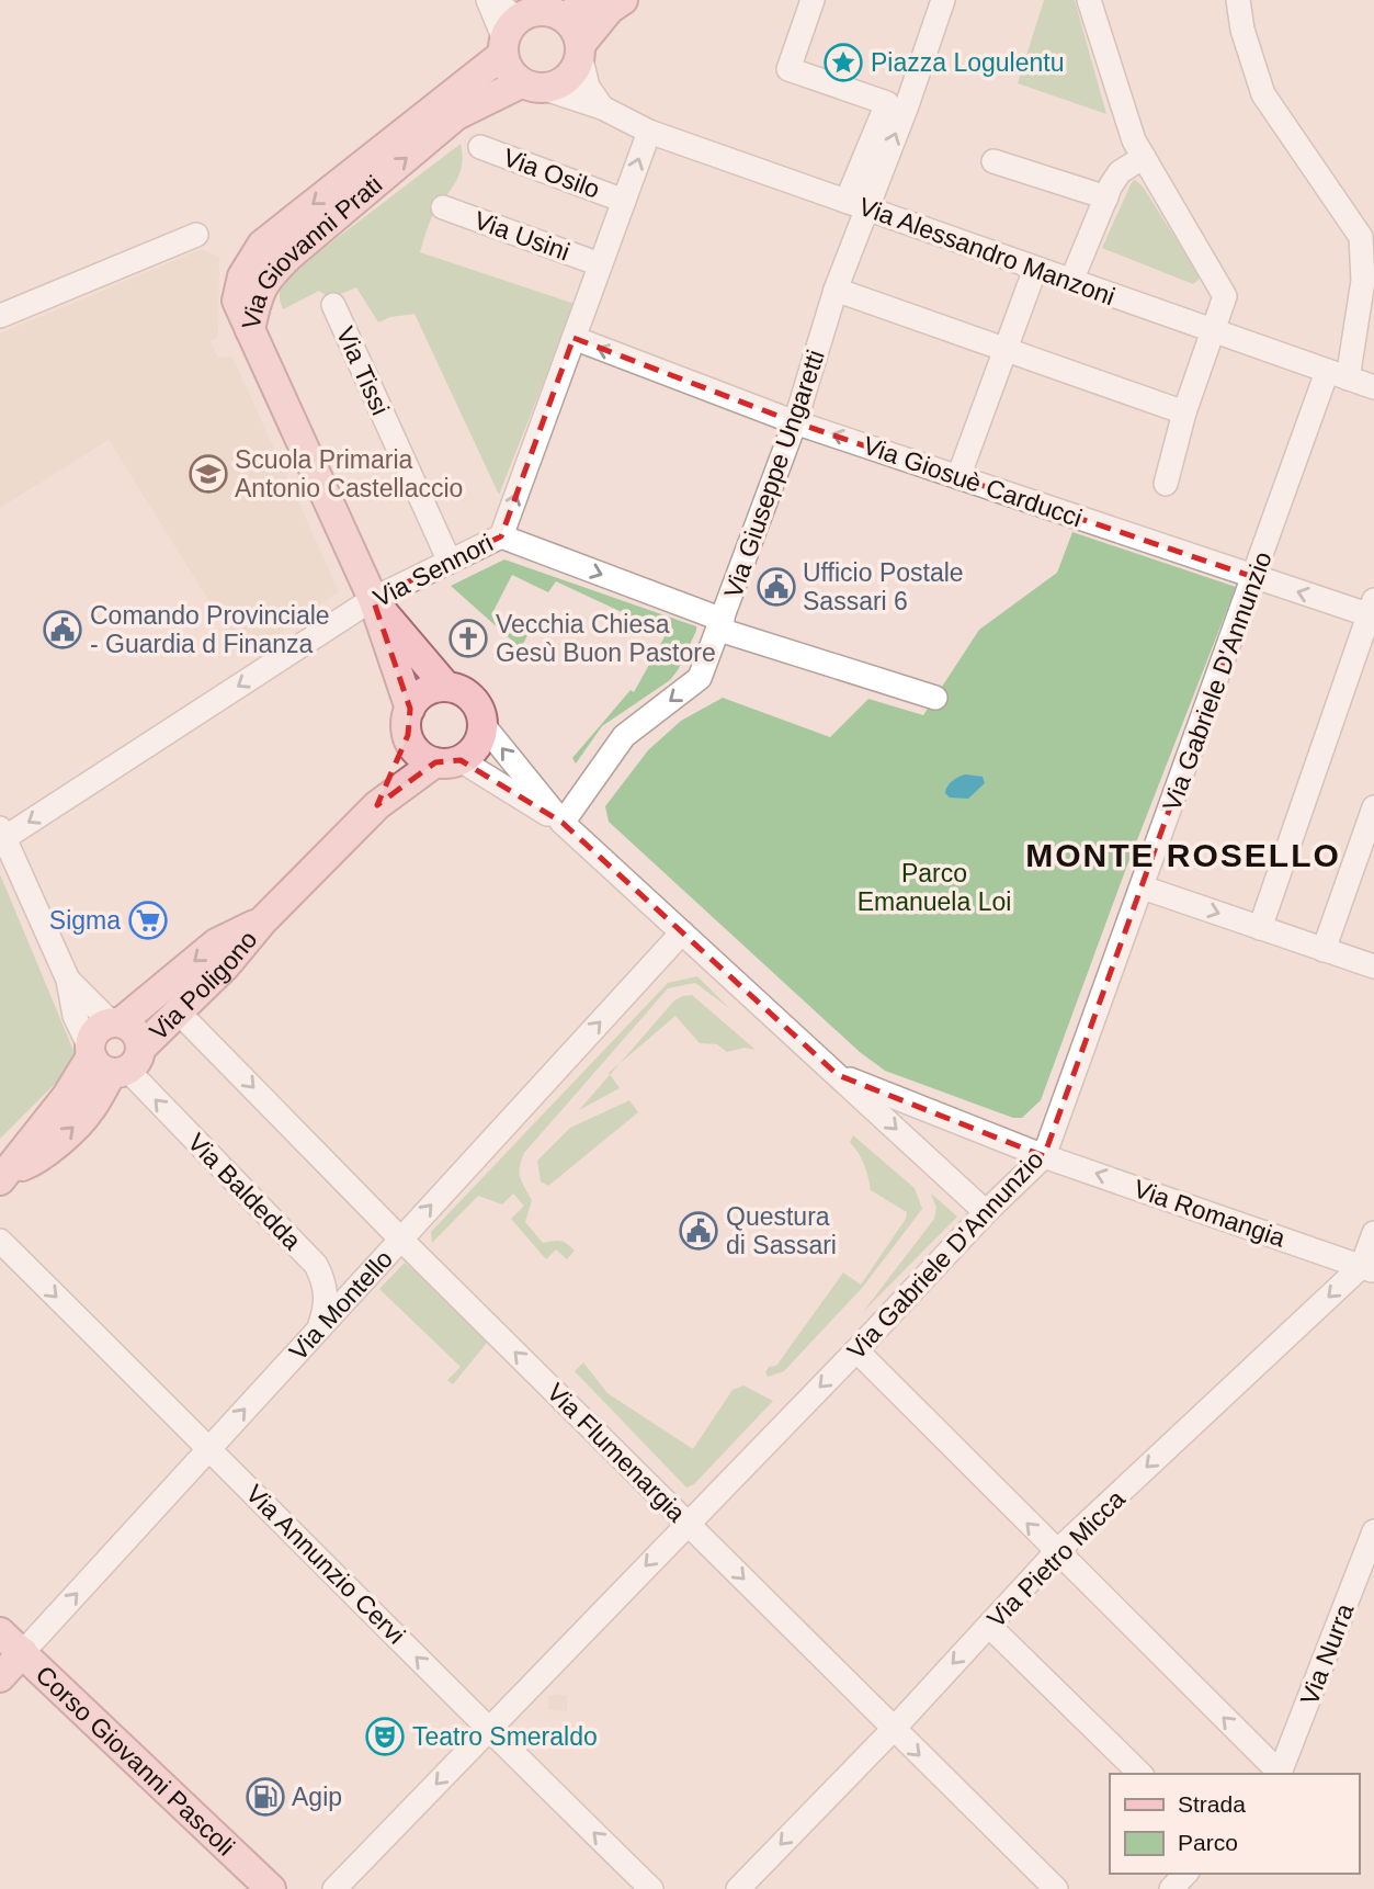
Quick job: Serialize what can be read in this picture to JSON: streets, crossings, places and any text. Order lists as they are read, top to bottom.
{
  "streets": {
    "main road": [
      "Via Giovanni Prati",
      "Via Poligono",
      "Via Montello",
      "Corso Giovanni Pascoli"
    ],
    "street": [
      "Via Osilo",
      "Via Usini",
      "Via Alessandro Manzoni",
      "Via Tissi",
      "Via Giuseppe Ungaretti",
      "Via Giosuè Carducci",
      "Via Sennori",
      "Via Gabriele D'Annunzio",
      "Via Baldedda",
      "Via Romangia",
      "Via Flumenargia",
      "Via Pietro Micca",
      "Via Annunzio Cervi",
      "Via Nurra"
    ]
  },
  "crossings": [
    ["Via Osilo", "Via Sennori"],
    ["Via Usini", "Via Sennori"],
    ["Via Giovanni Prati", "Via Alessandro Manzoni"],
    ["Via Alessandro Manzoni", "Via Giuseppe Ungaretti"],
    ["Via Alessandro Manzoni", "Via Sennori"],
    ["Via Alessandro Manzoni", "Via Gabriele D'Annunzio"],
    ["Via Tissi", "Via Sennori"],
    ["Via Giuseppe Ungaretti", "Via Giosuè Carducci"],
    ["Via Giosuè Carducci", "Via Sennori"],
    ["Via Giosuè Carducci", "Via Gabriele D'Annunzio"],
    ["Via Sennori", "Via Baldedda"],
    ["Via Gabriele D'Annunzio", "Via Romangia"],
    ["Via Gabriele D'Annunzio", "Via Flumenargia"],
    ["Via Gabriele D'Annunzio", "Via Annunzio Cervi"],
    ["Via Poligono", "Via Baldedda"],
    ["Via Poligono", "Via Flumenargia"],
    ["Via Baldedda", "Via Montello"],
    ["Via Romangia", "Via Pietro Micca"],
    ["Via Montello", "Via Flumenargia"],
    ["Via Montello", "Via Annunzio Cervi"],
    ["Via Montello", "Corso Giovanni Pascoli"],
    ["Via Flumenargia", "Via Pietro Micca"]
  ],
  "one_way": [
    "Via Giuseppe Ungaretti",
    "Via Baldedda",
    "Via Romangia",
    "Via Montello",
    "Via Pietro Micca"
  ],
  "districts": ["MONTE ROSELLO"],
  "parks": ["Parco Emanuela Loi"],
  "places": {
    "place": ["Piazza Logulentu"],
    "school or university": ["Scuola Primaria Antonio Castellaccio"],
    "public building": ["Ufficio Postale Sassari 6", "Comando Provinciale - Guardia d Finanza", "Questura di Sassari"],
    "church": ["Vecchia Chiesa Gesù Buon Pastore"],
    "supermarket": ["Sigma"],
    "theatre": ["Teatro Smeraldo"],
    "fuel station": ["Agip"]
  },
  "legend": ["Strada", "Parco"]
}
